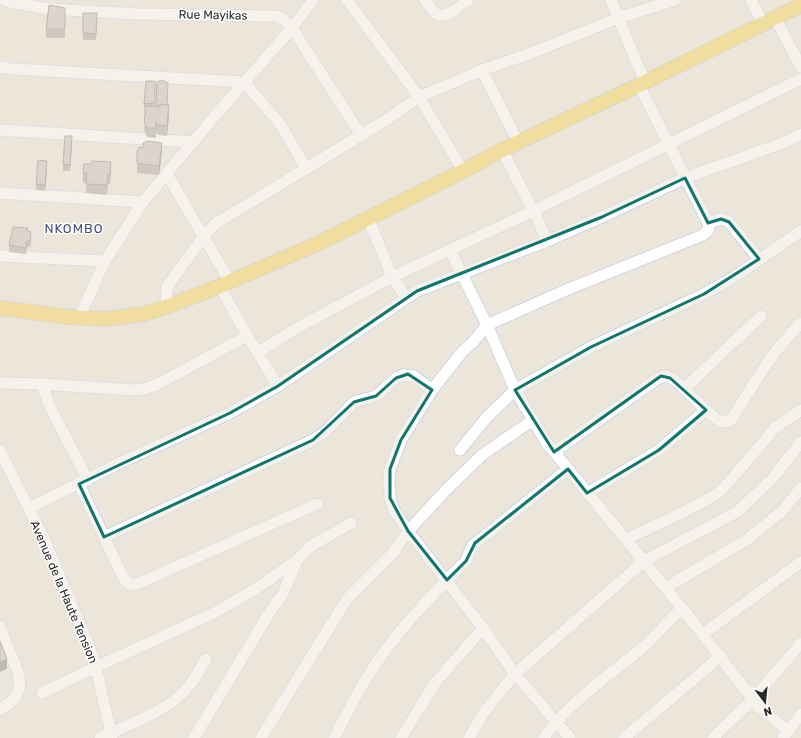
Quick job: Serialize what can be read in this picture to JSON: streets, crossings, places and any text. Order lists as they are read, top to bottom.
{
  "streets": {
    "street": ["Rue Mayikas", "Avenue de la Haute Tension"]
  },
  "districts": ["NKOMBO"],
  "north": "bottom"
}
